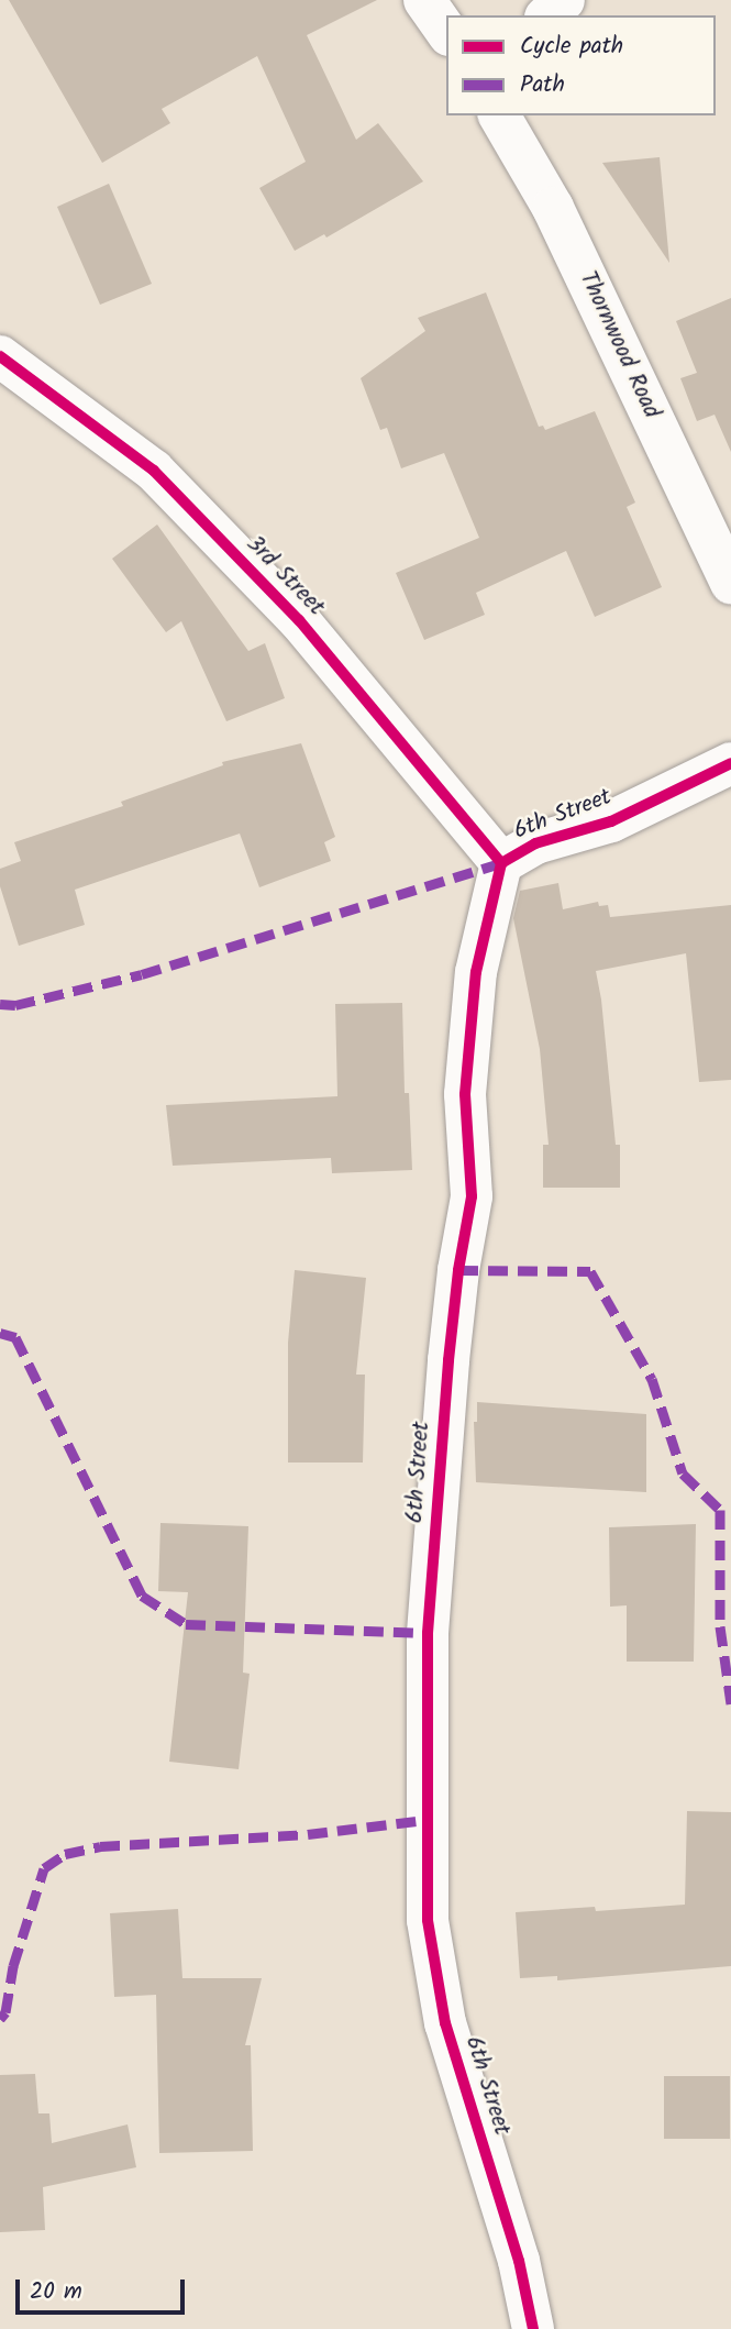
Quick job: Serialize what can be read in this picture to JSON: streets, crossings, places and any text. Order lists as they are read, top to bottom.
{
  "streets": {
    "street": ["Thornwood Road", "3rd Street", "6th Street"]
  },
  "crossings": [
    ["3rd Street", "6th Street"]
  ],
  "legend": ["Cycle path", "Path"],
  "scale_bar": "20 m"
}
